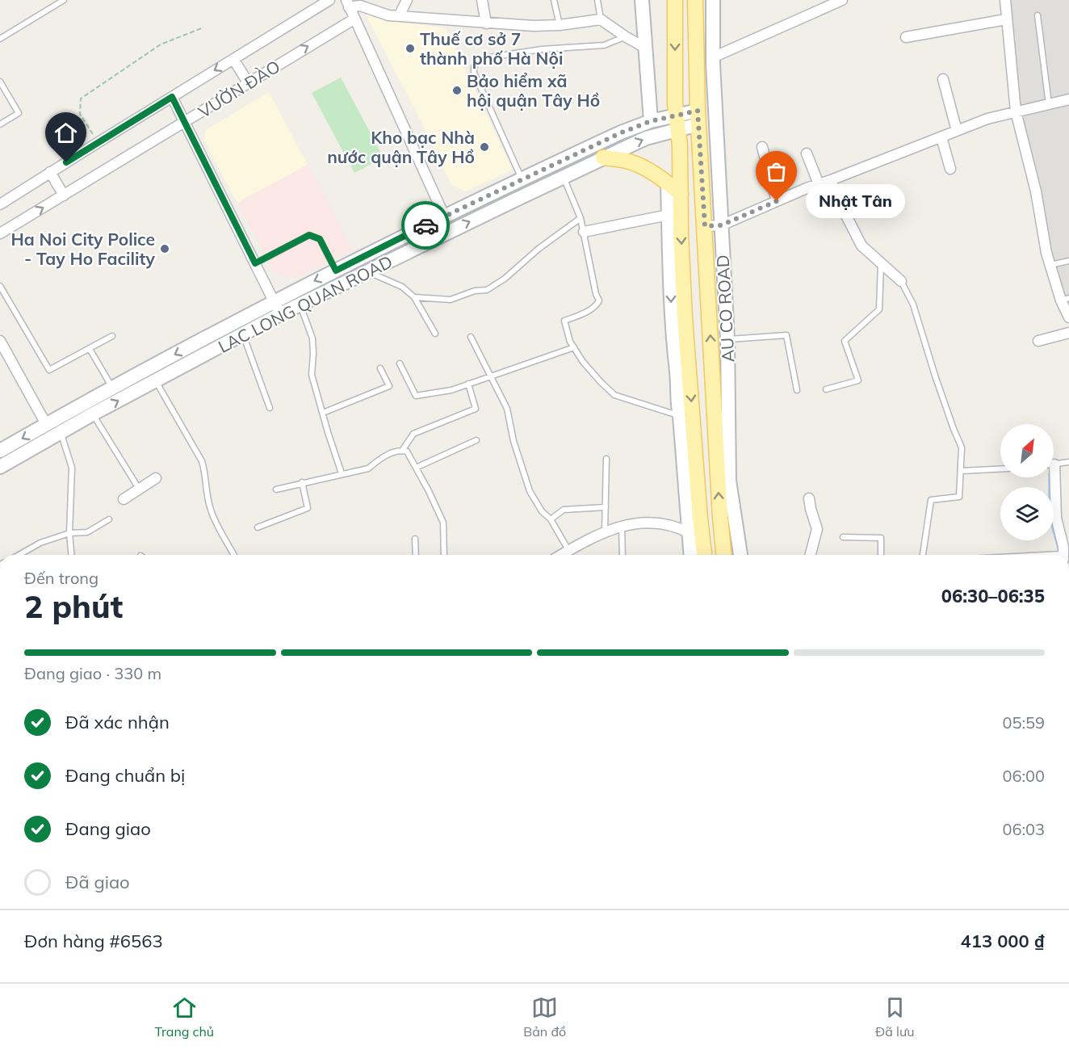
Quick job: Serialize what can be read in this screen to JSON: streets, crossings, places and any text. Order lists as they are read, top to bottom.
{
  "streets": {
    "main road": ["LAC LONG QUAN ROAD", "AU CO ROAD"],
    "street": ["VƯỜN ĐÀO"]
  },
  "crossings": [
    ["LAC LONG QUAN ROAD", "AU CO ROAD"]
  ],
  "places": [
    "Thuế cơ sở 7 thành phố Hà Nội",
    "Bảo hiểm xã hội quận Tây Hồ",
    "Kho bạc Nhà nước quận Tây Hồ",
    "Nhật Tân",
    "Ha Noi City Police - Tay Ho Facility"
  ],
  "north": "top right",
  "page": {
    "bubble": "Nhật Tân",
    "heading": ["2 phút", "Đến trong", "06:30–06:35"],
    "panel": ["Đơn hàng #6563", "413 000 ₫"],
    "bar": "Đang giao · 330 m",
    "list": [
      ["Đã xác nhận", "05:59"],
      ["Đang chuẩn bị", "06:00"],
      ["Đang giao", "06:03"],
      "Đã giao"
    ],
    "tabs": ["Trang chủ", "Bản đồ", "Đã lưu"]
  }
}
